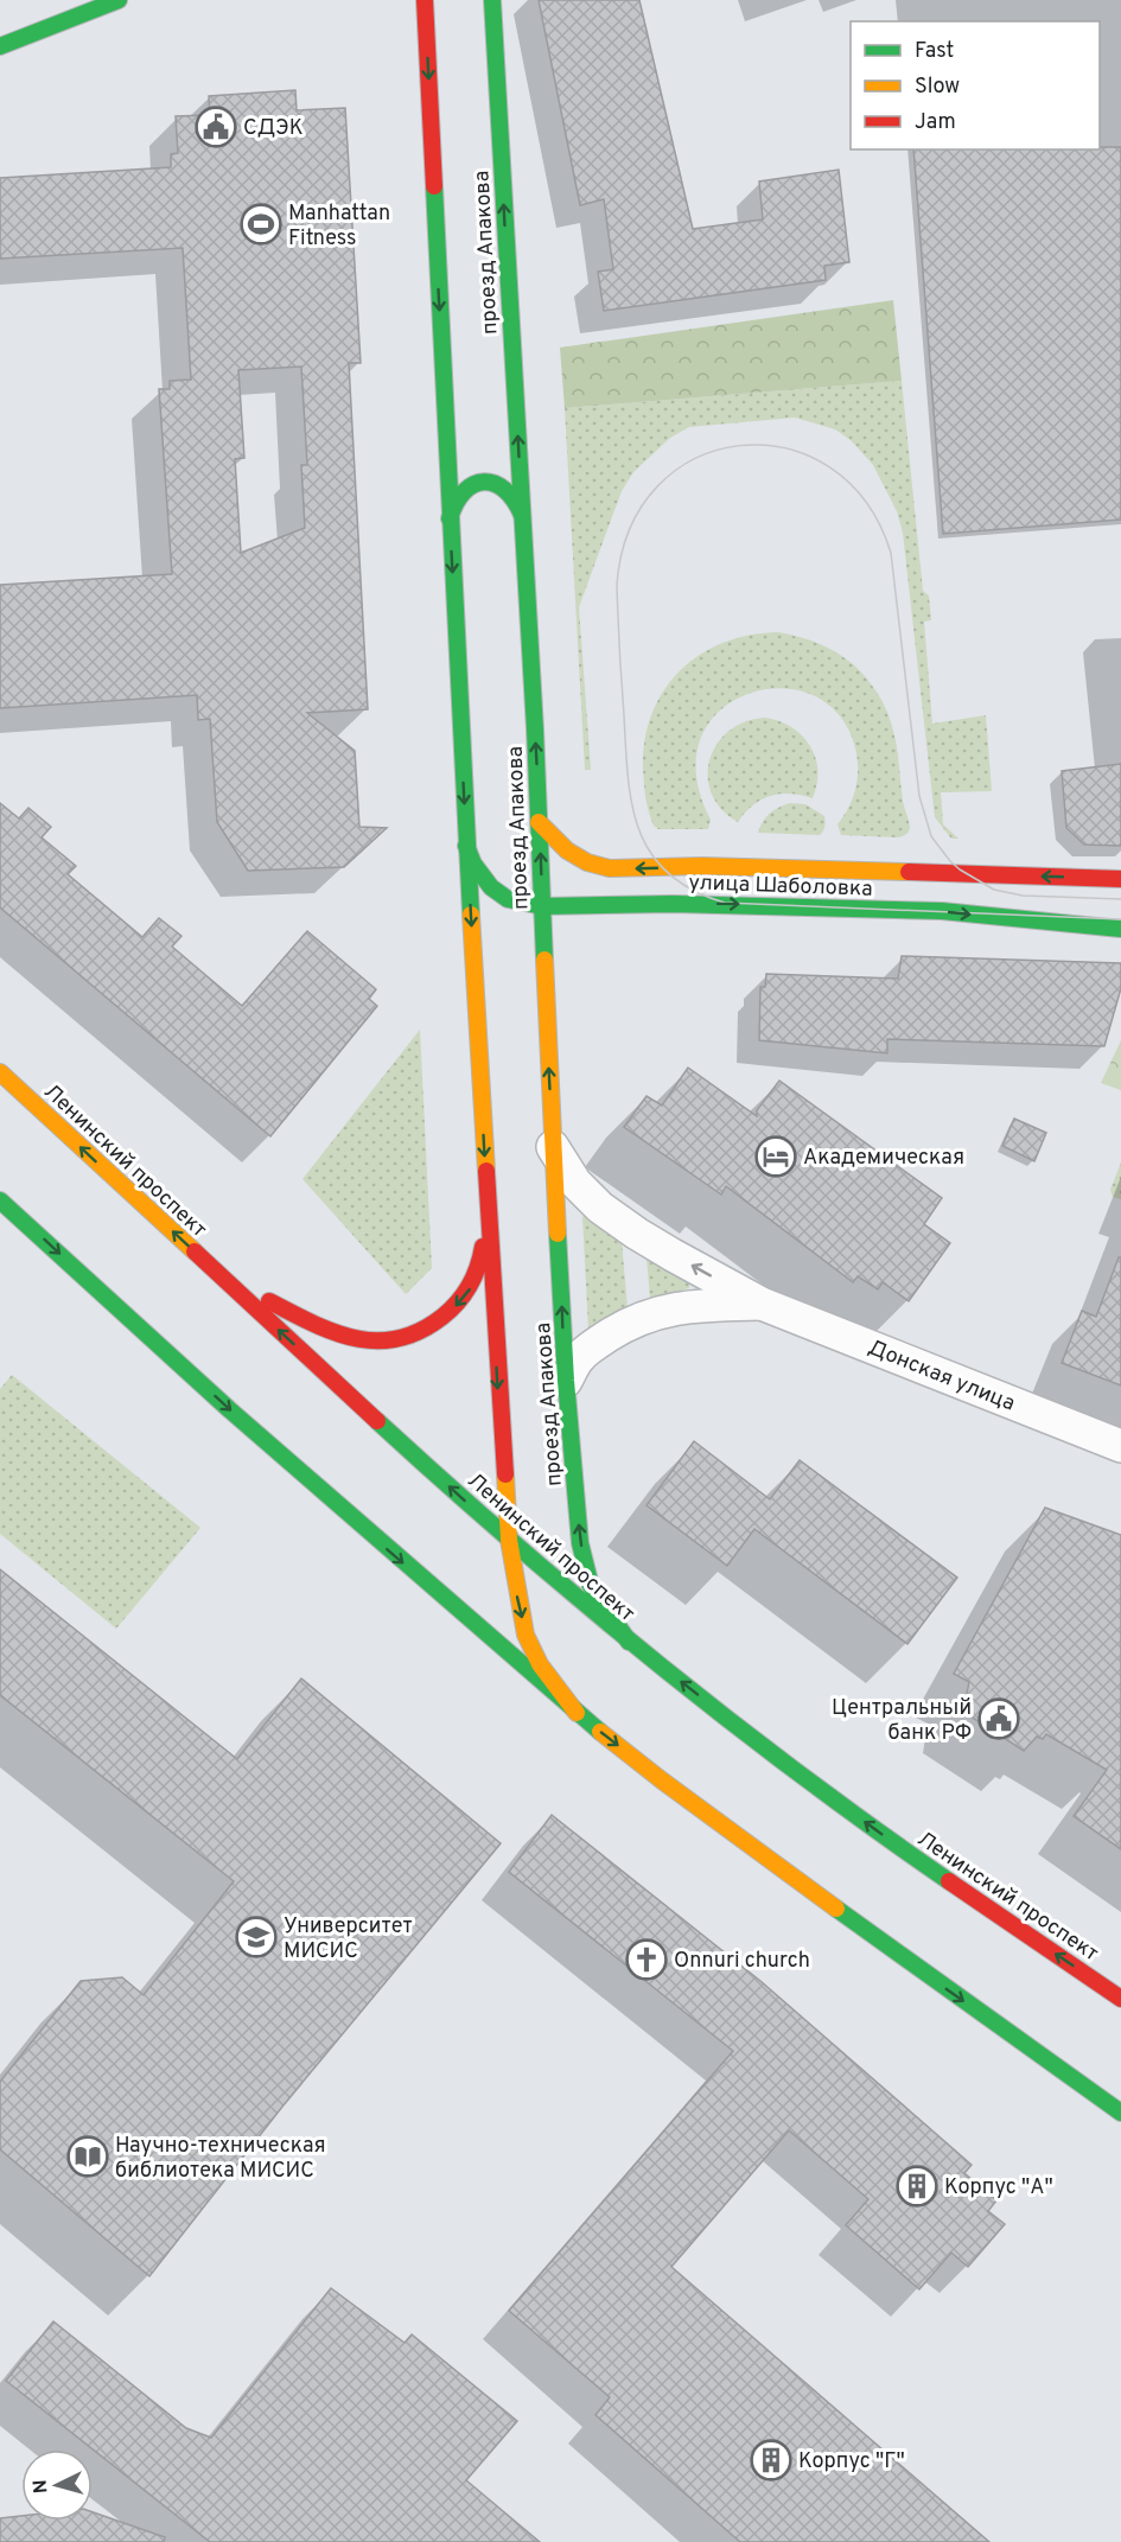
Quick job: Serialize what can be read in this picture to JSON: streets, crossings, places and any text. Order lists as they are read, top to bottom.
{
  "streets": {
    "main road": ["проезд Апакова", "улица Шаболовка", "Ленинский проспект"],
    "street": ["Донская улица"]
  },
  "crossings": [
    ["проезд Апакова", "улица Шаболовка"],
    ["проезд Апакова", "Ленинский проспект"],
    ["проезд Апакова", "Донская улица"]
  ],
  "places": {
    "public building": ["СДЭК", "Центральный банк РФ"],
    "sports": ["Manhattan Fitness"],
    "hotel": ["Академическая"],
    "school or university": ["Университет МИСИС"],
    "church": ["Onnuri church"],
    "library": ["Научно-техническая библиотека МИСИС"],
    "building": ["Корпус \"А\"", "Корпус \"Г\""]
  },
  "legend": ["Fast", "Slow", "Jam"],
  "north": "left"
}
